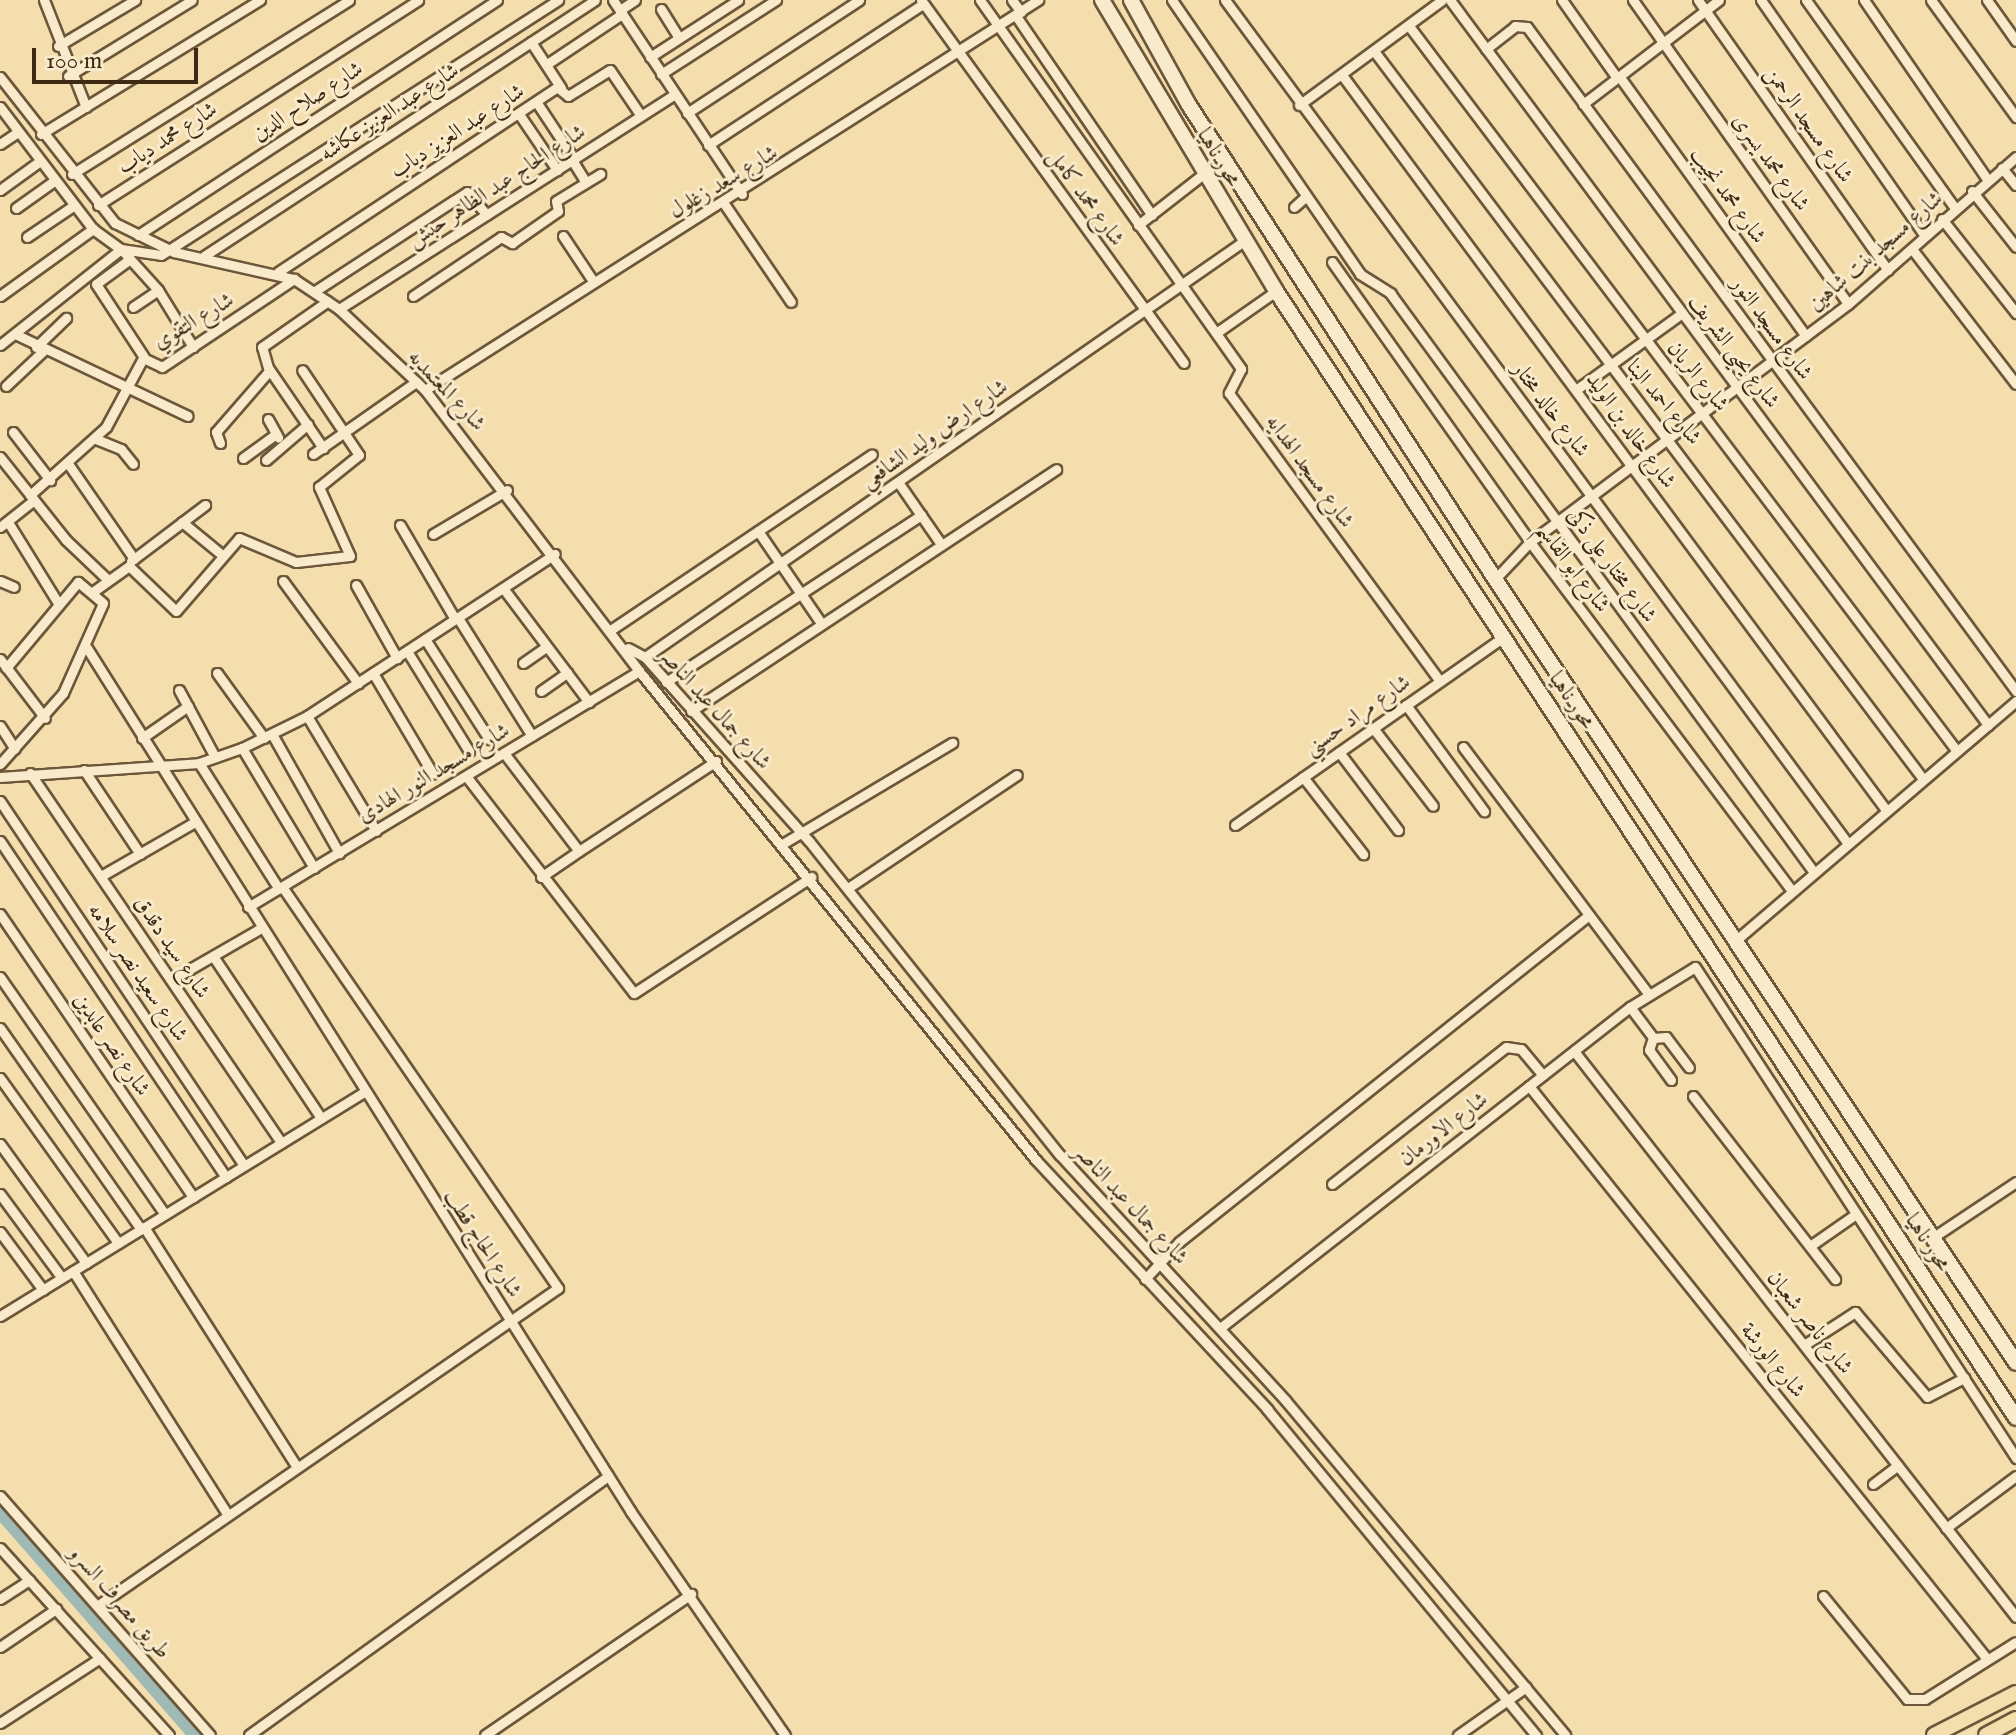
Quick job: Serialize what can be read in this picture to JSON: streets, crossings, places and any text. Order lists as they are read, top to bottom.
{
  "streets": {
    "main road": ["محور ناهيا"],
    "street": [
      "شارع صلاح الدين",
      "شارع عبد العزيز عكاشه",
      "شارع مسجد الرحمن",
      "شارع عبد العزيز دياب",
      "شارع محمد دياب",
      "شارع محمد يسرى",
      "شارع سعد زغلول",
      "شارع الحاج عبد الظاهر حبش",
      "شارع محمد نجيب",
      "شارع محمد كامل",
      "شارع مسجد بنت شاهين",
      "شارع التقوي",
      "شارع مسجد النور",
      "شارع يحيى الشريف",
      "شارع الريان",
      "شارع المعتمديه",
      "شارع احمد البنا",
      "شارع خالد مختار",
      "شارع خالد بن الوليد",
      "شارع ارض وليد الشافعي",
      "شارع مسجد الهدايه",
      "شارع مختار على ذكى",
      "شارع ابو القاسم",
      "شارع جمال عبد الناصر",
      "شارع مراد حسني",
      "شارع مسجد النور الهادى",
      "شارع سيد دقدق",
      "شارع سعيد نصر سلامه",
      "شارع نصر عابدين",
      "شارع الاورمان",
      "شارع الحاج قطب",
      "شارع ناصر شعبان",
      "شارع الورشة",
      "طريق مصرف السرو"
    ]
  },
  "crossings": [
    ["شارع صلاح الدين", "شارع المعتمديه"],
    ["شارع عبد العزيز عكاشه", "شارع المعتمديه"],
    ["شارع مسجد الرحمن", "شارع مسجد بنت شاهين"],
    ["شارع عبد العزيز دياب", "شارع الحاج عبد الظاهر حبش"],
    ["شارع عبد العزيز دياب", "شارع المعتمديه"],
    ["شارع محمد دياب", "شارع المعتمديه"],
    ["محور ناهيا", "شارع مسجد بنت شاهين"],
    ["محور ناهيا", "شارع ارض وليد الشافعي"],
    ["محور ناهيا", "شارع مراد حسني"],
    ["شارع محمد يسرى", "شارع مسجد بنت شاهين"],
    ["شارع سعد زغلول", "شارع محمد كامل"],
    ["شارع سعد زغلول", "شارع المعتمديه"],
    ["شارع سعد زغلول", "شارع مسجد الهدايه"],
    ["شارع الحاج عبد الظاهر حبش", "شارع المعتمديه"],
    ["شارع محمد نجيب", "شارع مسجد بنت شاهين"],
    ["شارع محمد كامل", "شارع ارض وليد الشافعي"],
    ["شارع مسجد بنت شاهين", "شارع مسجد النور"],
    ["شارع مسجد بنت شاهين", "شارع يحيى الشريف"],
    ["شارع مسجد بنت شاهين", "شارع الريان"],
    ["شارع مسجد بنت شاهين", "شارع احمد البنا"],
    ["شارع مسجد بنت شاهين", "شارع خالد مختار"],
    ["شارع مسجد بنت شاهين", "شارع خالد بن الوليد"],
    ["شارع مسجد بنت شاهين", "شارع مختار على ذكى"],
    ["شارع مسجد بنت شاهين", "شارع ابو القاسم"],
    ["شارع التقوي", "شارع المعتمديه"],
    ["شارع مسجد النور", "شارع يحيى الشريف"],
    ["شارع المعتمديه", "شارع جمال عبد الناصر"],
    ["شارع ارض وليد الشافعي", "شارع مسجد الهدايه"],
    ["شارع ارض وليد الشافعي", "شارع جمال عبد الناصر"],
    ["شارع مسجد الهدايه", "شارع مراد حسني"],
    ["شارع جمال عبد الناصر", "شارع مسجد النور الهادى"],
    ["شارع جمال عبد الناصر", "شارع الاورمان"],
    ["شارع مسجد النور الهادى", "شارع الحاج قطب"],
    ["شارع الاورمان", "شارع ناصر شعبان"],
    ["شارع الاورمان", "شارع الورشة"]
  ],
  "scale_bar": "100 m"
}
